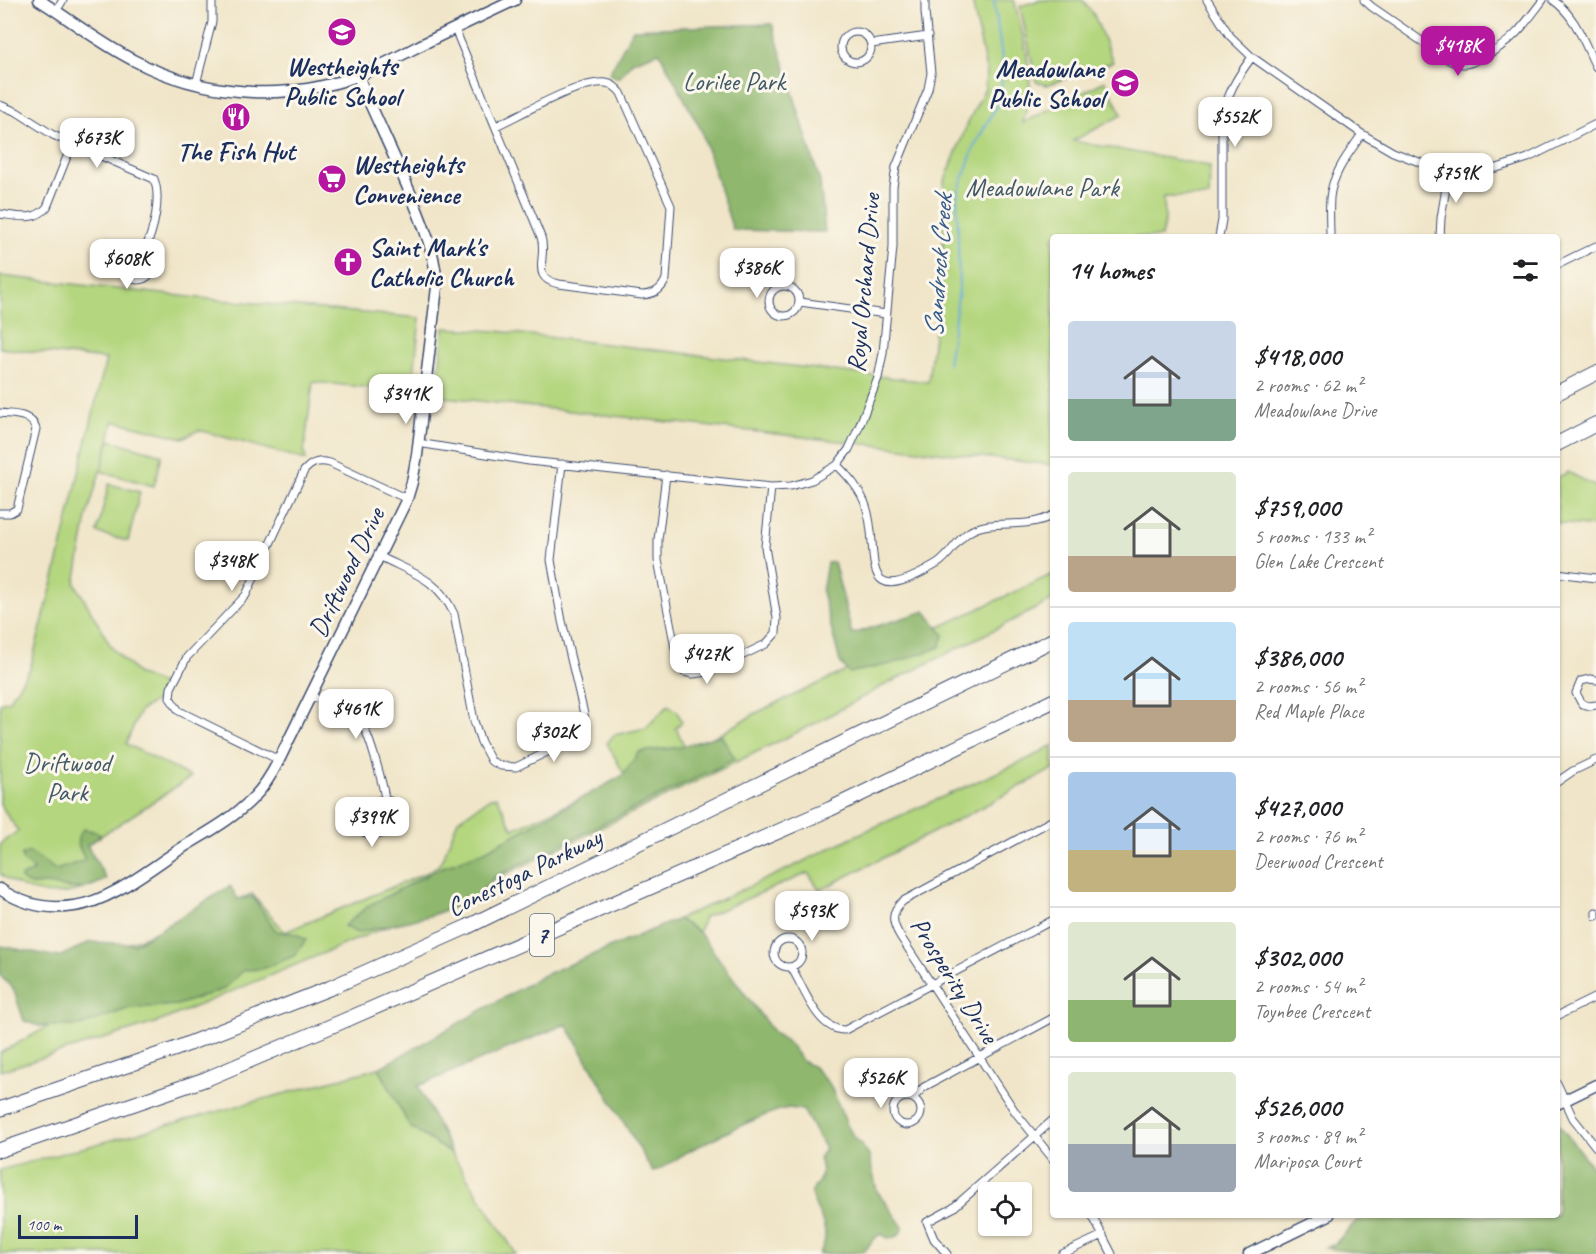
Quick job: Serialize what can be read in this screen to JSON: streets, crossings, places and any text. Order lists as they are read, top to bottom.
{
  "streets": {
    "highway": ["Conestoga Parkway", "7"],
    "street": ["Royal Orchard Drive", "Driftwood Drive", "Prosperity Drive"]
  },
  "crossings": [
    ["Royal Orchard Drive", "Driftwood Drive"]
  ],
  "water": ["Sandrock Creek"],
  "parks": ["Lorilee Park", "Meadowlane Park", "Driftwood Park"],
  "places": {
    "school or university": ["Westheights Public School", "Meadowlane Public School"],
    "restaurant": ["The Fish Hut"],
    "supermarket": ["Westheights Convenience"],
    "church": ["Saint Mark's Catholic Church"]
  },
  "scale_bar": "100 m",
  "page": {
    "price": [
      "$418K",
      "$552K",
      "$673K",
      "$759K",
      "$608K",
      "$386K",
      "$341K",
      "$348K",
      "$427K",
      "$461K",
      "$302K",
      "$399K",
      "$593K",
      "$526K"
    ],
    "heading": "14 homes",
    "list": [
      {
        "name": "$418,000",
        "note": "2 rooms · 62 m² · Meadowlane Drive"
      },
      {
        "name": "$759,000",
        "note": "5 rooms · 133 m² · Glen Lake Crescent"
      },
      {
        "name": "$386,000",
        "note": "2 rooms · 56 m² · Red Maple Place"
      },
      {
        "name": "$427,000",
        "note": "2 rooms · 76 m² · Deerwood Crescent"
      },
      {
        "name": "$302,000",
        "note": "2 rooms · 54 m² · Toynbee Crescent"
      },
      {
        "name": "$526,000",
        "note": "3 rooms · 89 m² · Mariposa Court"
      }
    ],
    "scale": "100 m"
  }
}
